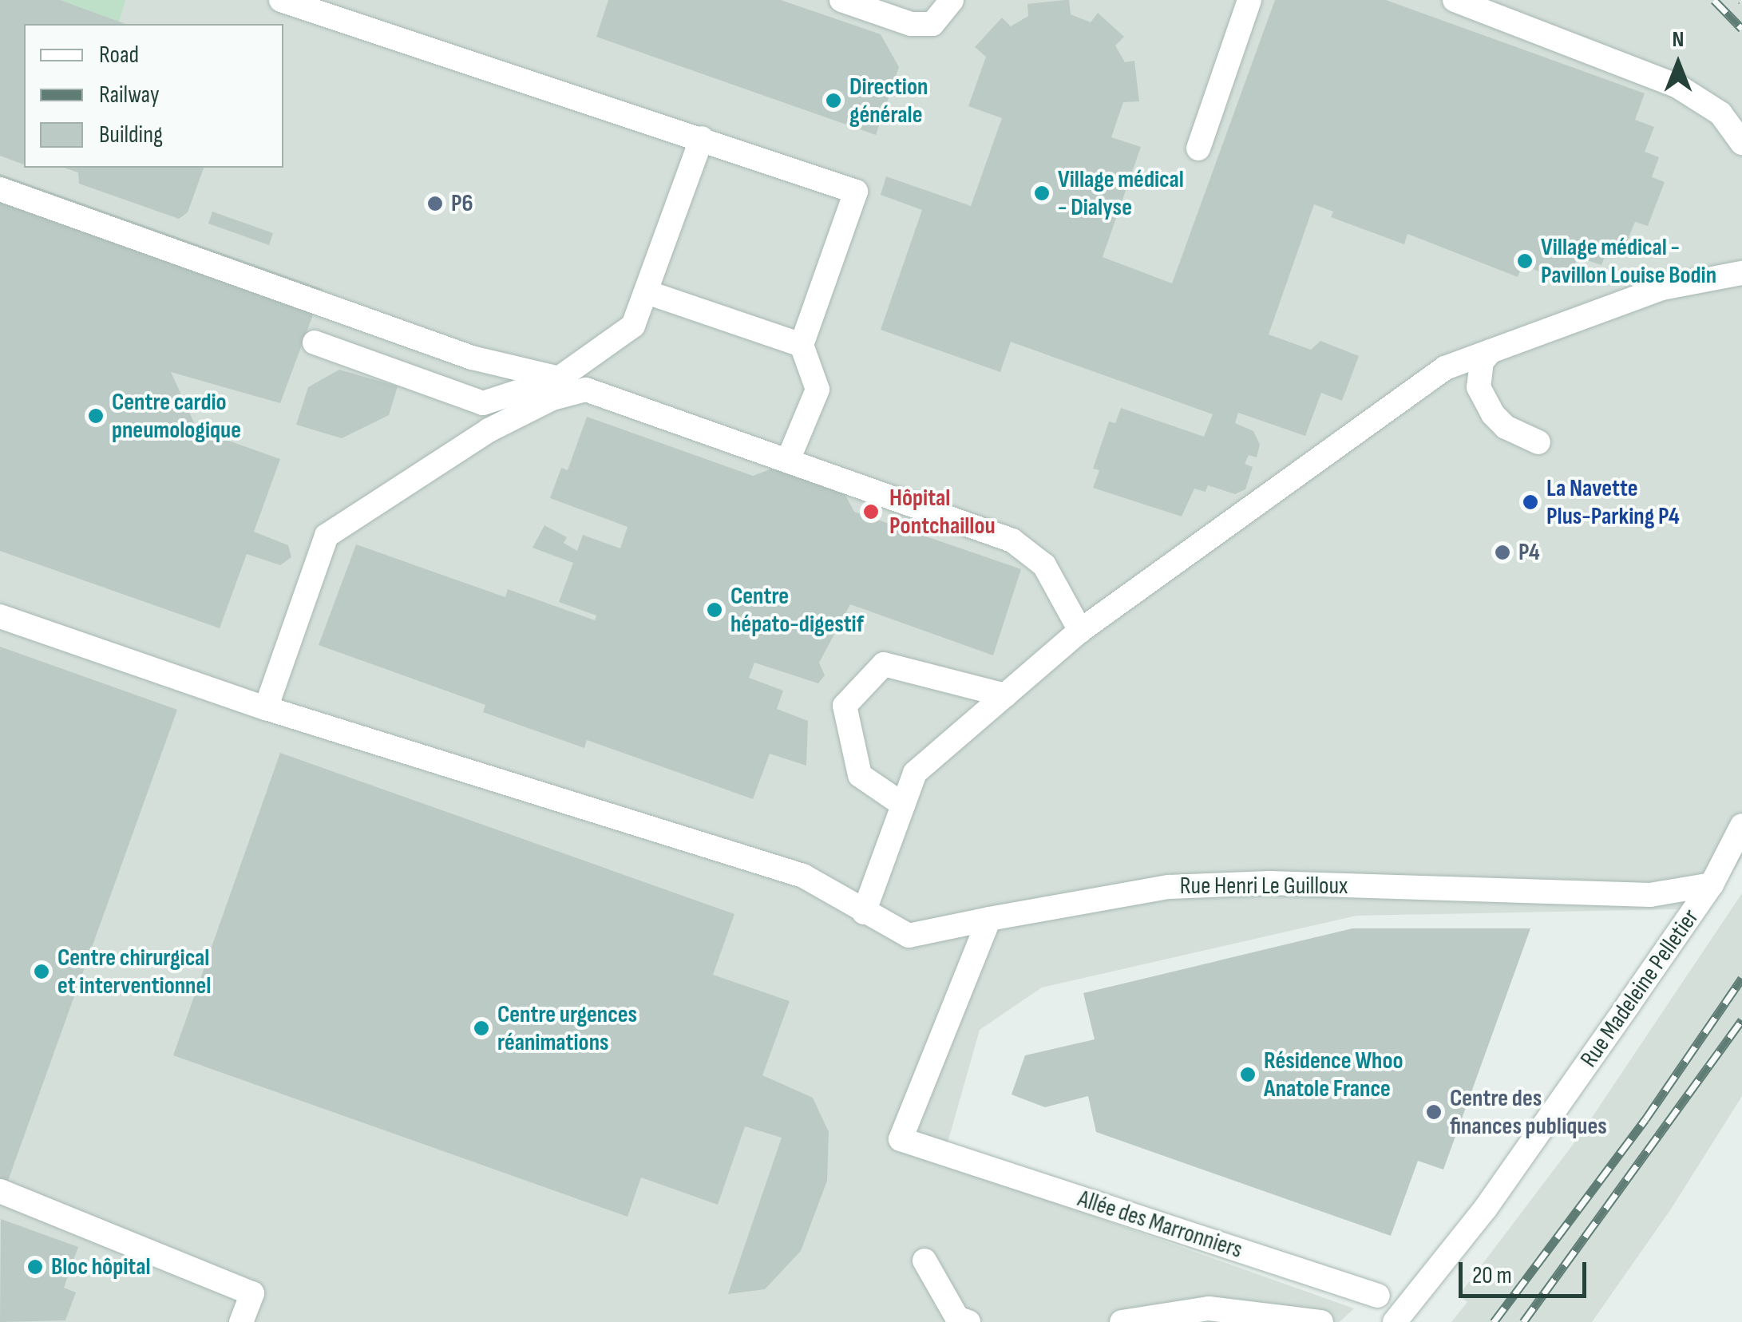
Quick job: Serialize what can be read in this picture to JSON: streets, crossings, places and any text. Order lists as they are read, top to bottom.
{
  "streets": {
    "street": ["Rue Henri Le Guilloux", "Rue Madeleine Pelletier", "Allée des Marronniers"]
  },
  "crossings": [
    ["Rue Henri Le Guilloux", "Rue Madeleine Pelletier"],
    ["Rue Henri Le Guilloux", "Allée des Marronniers"]
  ],
  "places": [
    "Direction générale",
    "Village médical - Dialyse",
    "P6",
    "Village médical - Pavillon Louise Bodin",
    "Centre cardio pneumologique",
    "La Navette Plus-Parking P4",
    "Hôpital Pontchaillou",
    "P4",
    "Centre hépato-digestif",
    "Centre chirurgical et interventionnel",
    "Centre urgences réanimations",
    "Résidence Whoo Anatole France",
    "Centre des finances publiques",
    "Bloc hôpital"
  ],
  "legend": ["Road", "Railway", "Building"],
  "scale_bar": "20 m",
  "north": "top"
}
